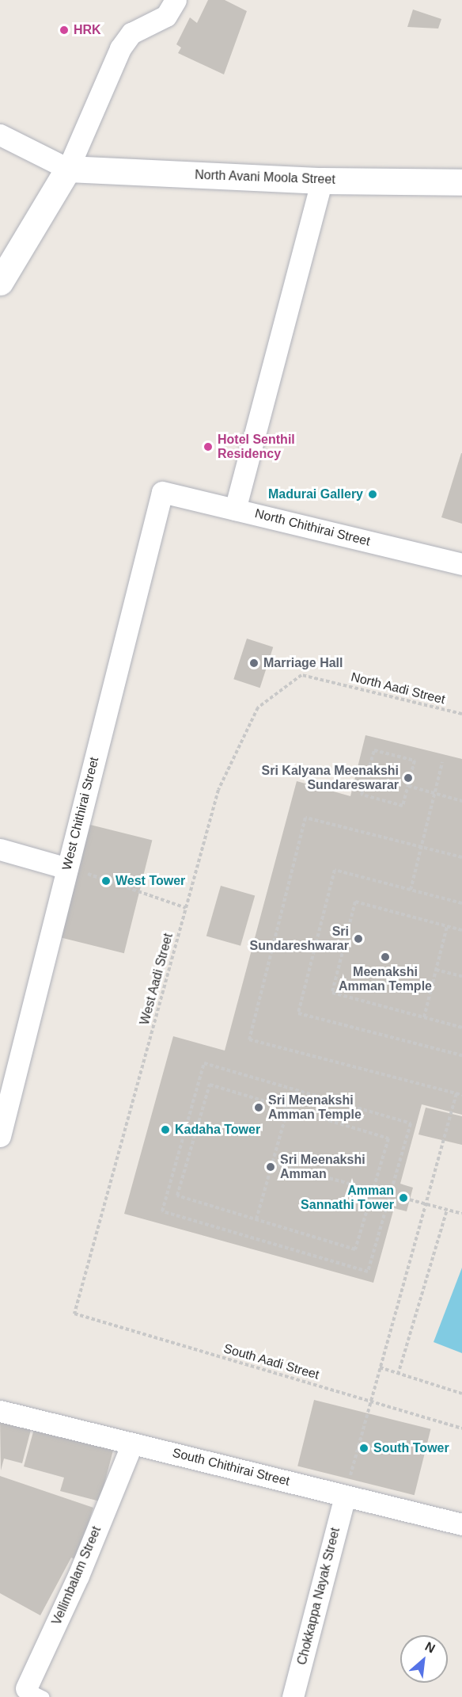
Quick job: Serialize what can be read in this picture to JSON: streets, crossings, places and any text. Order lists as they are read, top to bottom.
{
  "streets": {
    "main road": ["North Avani Moola Street"],
    "street": [
      "North Chithirai Street",
      "West Chithirai Street",
      "South Chithirai Street",
      "Vellimbalam Street",
      "Chokkappa Nayak Street"
    ],
    "path": ["North Aadi Street", "West Aadi Street", "South Aadi Street"]
  },
  "crossings": [
    ["North Chithirai Street", "West Chithirai Street"],
    ["North Aadi Street", "West Aadi Street"],
    ["West Aadi Street", "South Aadi Street"],
    ["South Chithirai Street", "Vellimbalam Street"],
    ["South Chithirai Street", "Chokkappa Nayak Street"]
  ],
  "places": [
    "HRK",
    "Hotel Senthil Residency",
    "Madurai Gallery",
    "Marriage Hall",
    "Sri Kalyana Meenakshi Sundareswarar",
    "West Tower",
    "Sri Sundareshwarar",
    "Meenakshi Amman Temple",
    "Sri Meenakshi Amman Temple",
    "Kadaha Tower",
    "Sri Meenakshi Amman",
    "Amman Sannathi Tower",
    "South Tower"
  ],
  "north": "top right"
}
